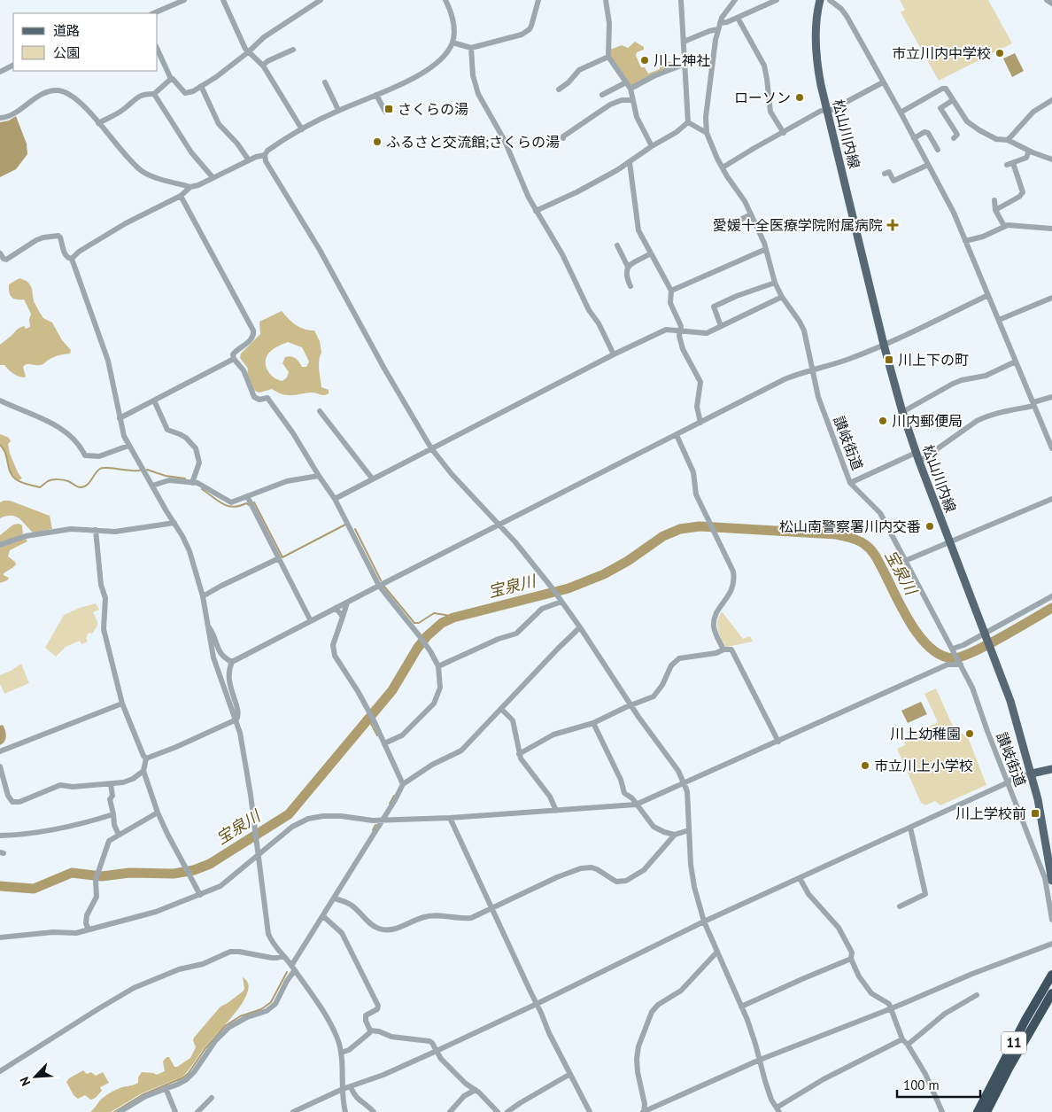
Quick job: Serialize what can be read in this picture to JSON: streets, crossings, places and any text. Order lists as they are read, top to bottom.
{
  "streets": {
    "highway": ["11"],
    "main road": ["松山川内線"],
    "street": ["讃岐街道"]
  },
  "crossings": [
    ["松山川内線", "讃岐街道"]
  ],
  "water": ["宝泉川"],
  "places": {
    "other": [
      "市立川内中学校",
      "川上神社",
      "ローソン",
      "ふるさと交流館;さくらの湯",
      "川内郵便局",
      "松山南警察署川内交番",
      "川上幼稚園",
      "市立川上小学校"
    ],
    "transit": ["さくらの湯", "川上下の町", "川上学校前"],
    "health": ["愛媛十全医療学院附属病院"]
  },
  "legend": ["道路", "公園"],
  "scale_bar": "100 m",
  "north": "bottom left"
}
